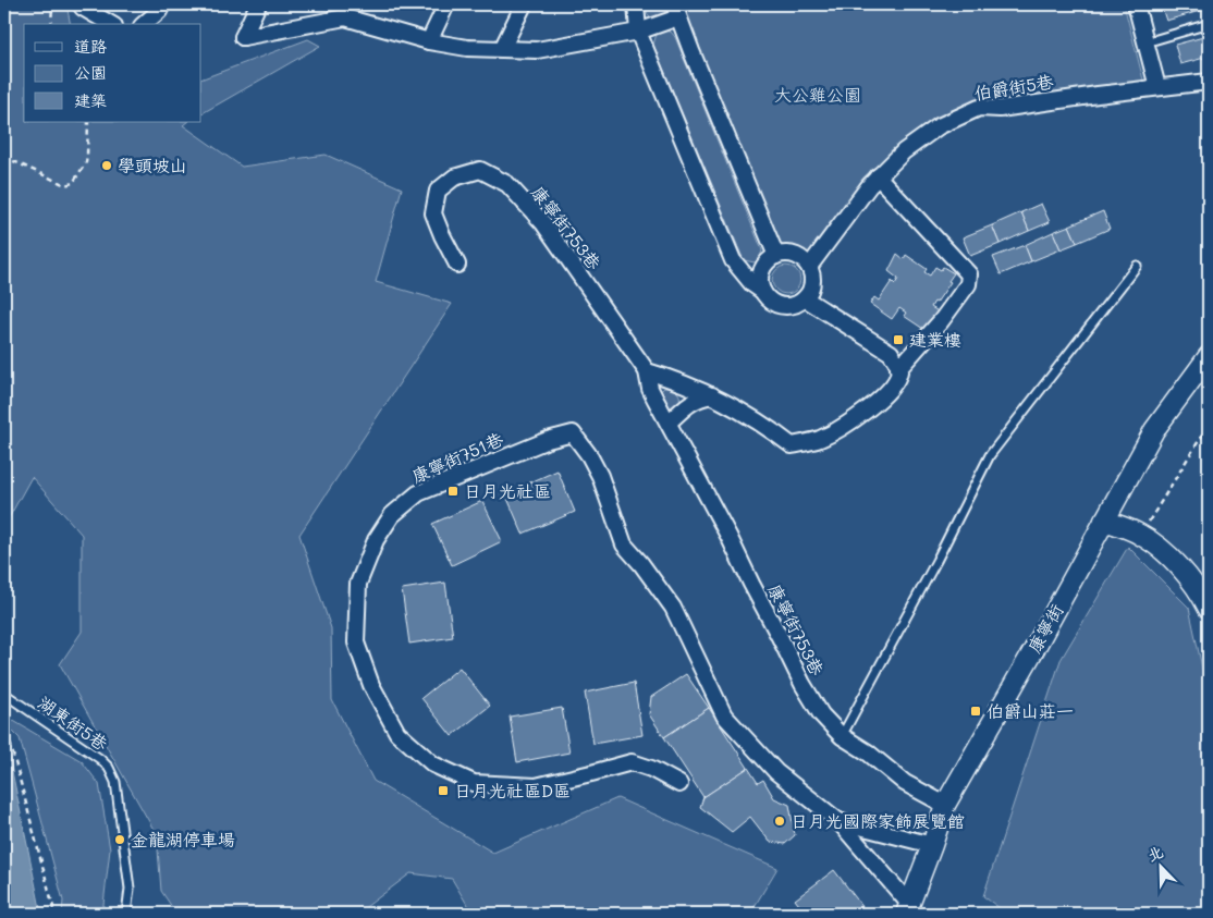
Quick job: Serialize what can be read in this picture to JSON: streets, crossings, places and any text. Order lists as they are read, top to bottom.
{
  "streets": {
    "street": [
      "伯爵街5巷",
      "康寧街753巷",
      "康寧街751巷",
      "康寧街"
    ],
    "lane": ["湖東街5巷"]
  },
  "crossings": [
    ["康寧街753巷", "康寧街"],
    ["康寧街751巷", "康寧街"]
  ],
  "parks": ["大公雞公園"],
  "places": {
    "other": ["學頭坡山", "日月光國際家飾展覽館", "金龍湖停車場"],
    "transit": [
      "建業樓",
      "日月光社區",
      "伯爵山莊一",
      "日月光社區D區"
    ]
  },
  "legend": ["道路", "公園", "建築"],
  "north": "top left"
}
